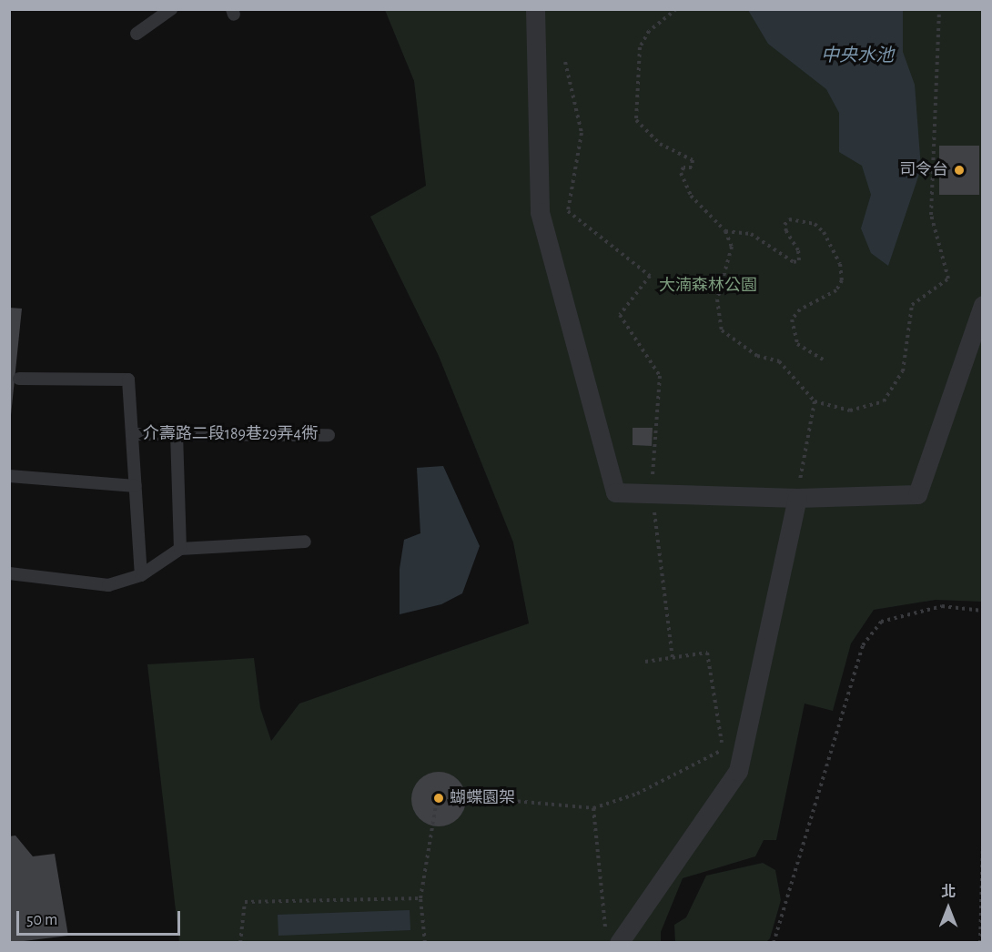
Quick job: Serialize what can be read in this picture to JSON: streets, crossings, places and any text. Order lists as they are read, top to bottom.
{
  "streets": {
    "lane": ["介壽路二段189巷29弄4衖"]
  },
  "water": ["中央水池"],
  "parks": ["大湳森林公園"],
  "places": ["司令台", "蝴蝶園架"],
  "scale_bar": "50 m",
  "north": "top"
}
